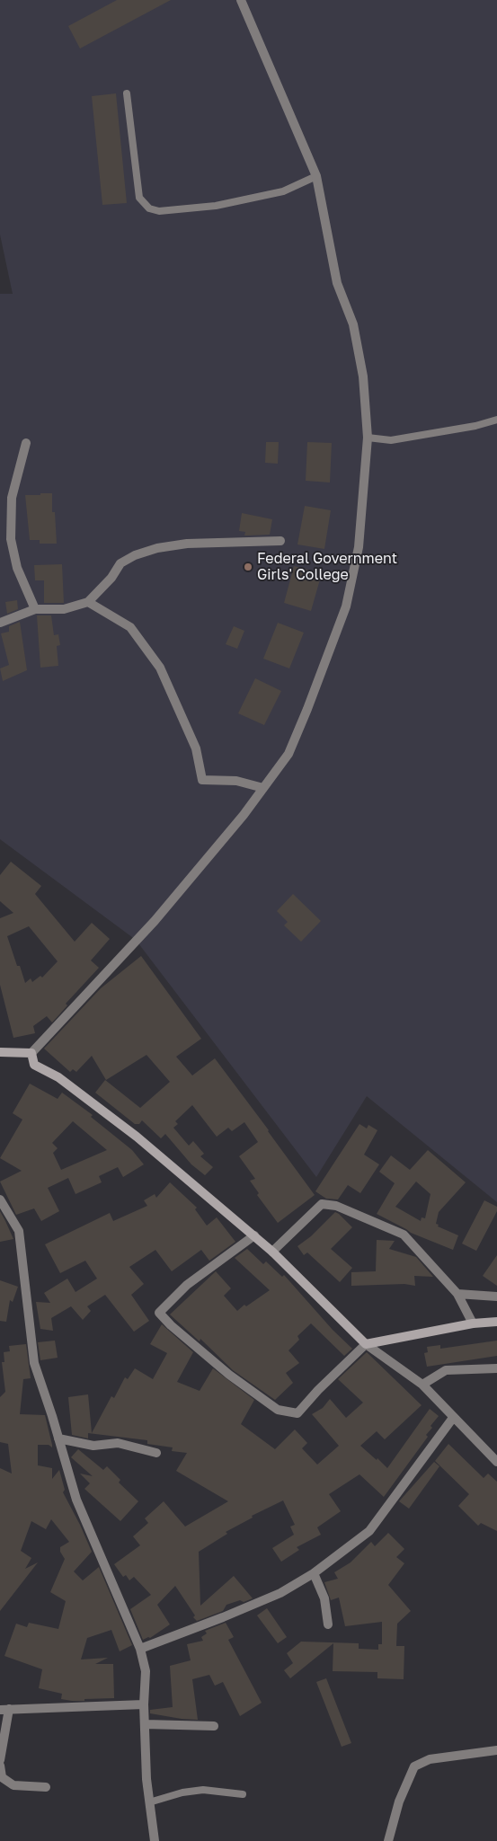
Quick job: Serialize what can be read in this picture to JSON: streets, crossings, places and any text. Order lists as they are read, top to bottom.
{
  "places": ["Federal Government Girls' College"]
}
